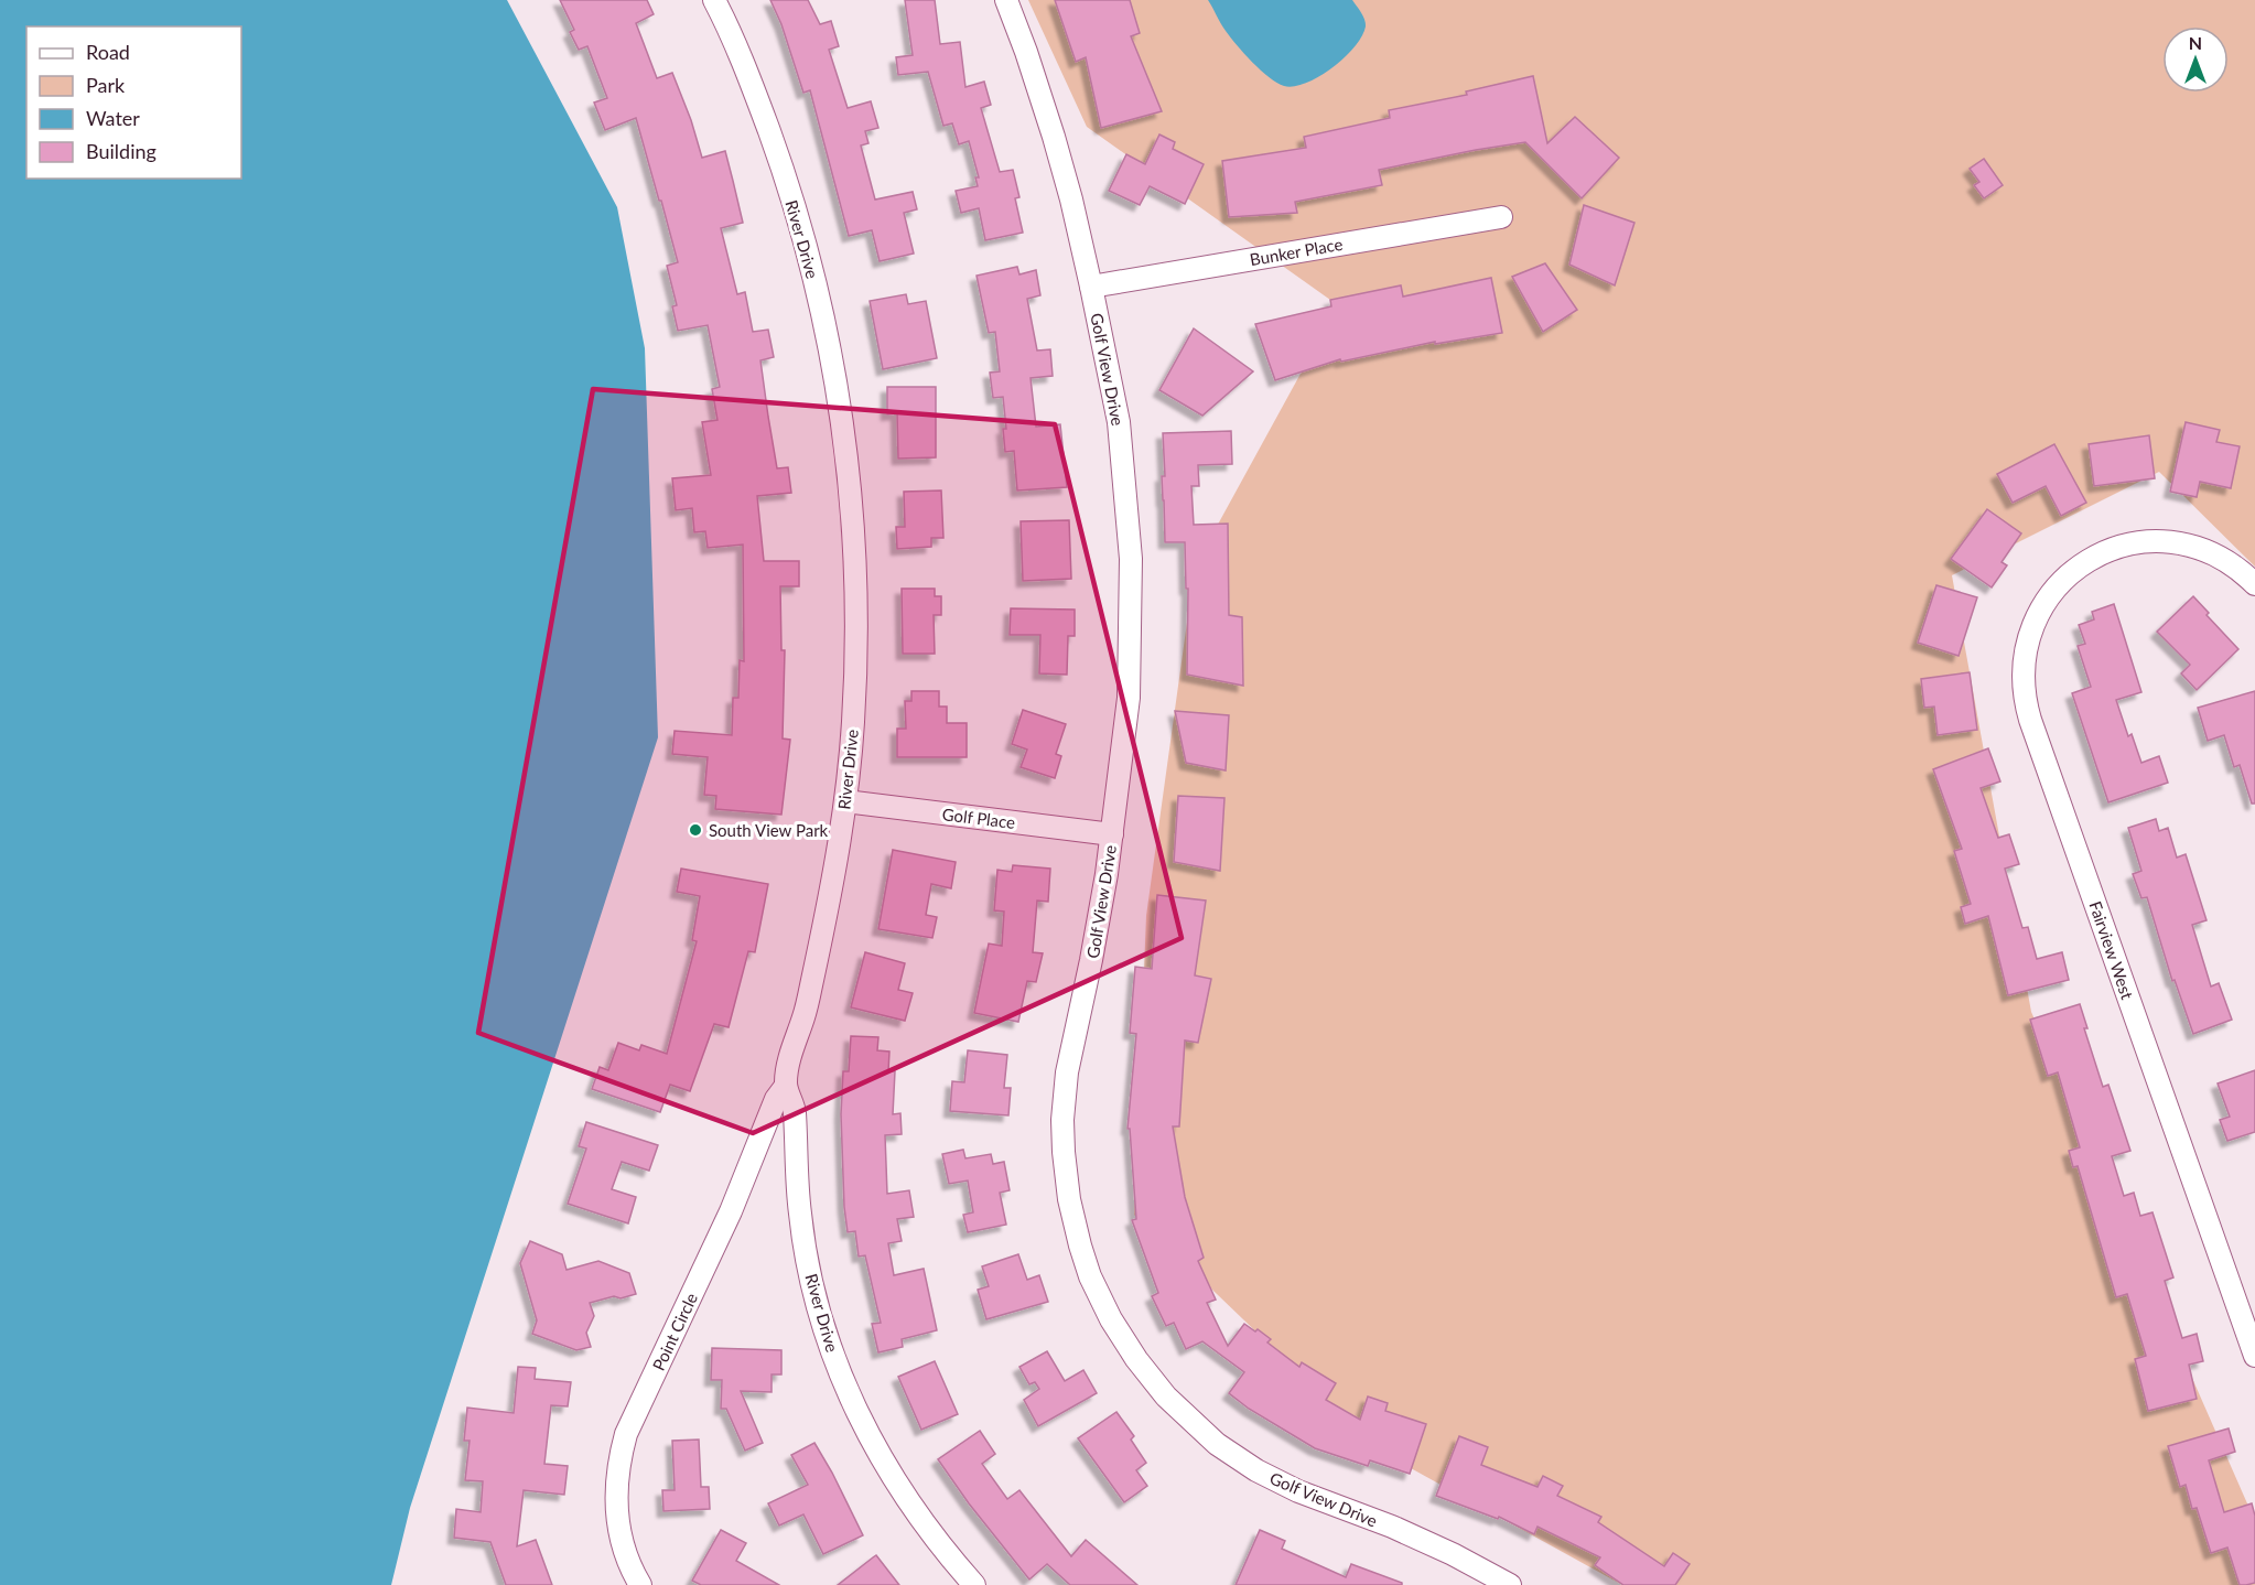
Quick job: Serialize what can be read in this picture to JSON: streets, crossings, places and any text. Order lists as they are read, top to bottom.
{
  "streets": {
    "street": [
      "River Drive",
      "Bunker Place",
      "Golf View Drive",
      "Golf Place",
      "Fairview West",
      "Point Circle"
    ]
  },
  "crossings": [
    ["River Drive", "Golf Place"],
    ["River Drive", "Point Circle"],
    ["Bunker Place", "Golf View Drive"],
    ["Golf View Drive", "Golf Place"]
  ],
  "places": ["South View Park"],
  "legend": [
    "Road",
    "Park",
    "Water",
    "Building"
  ],
  "north": "top"
}
